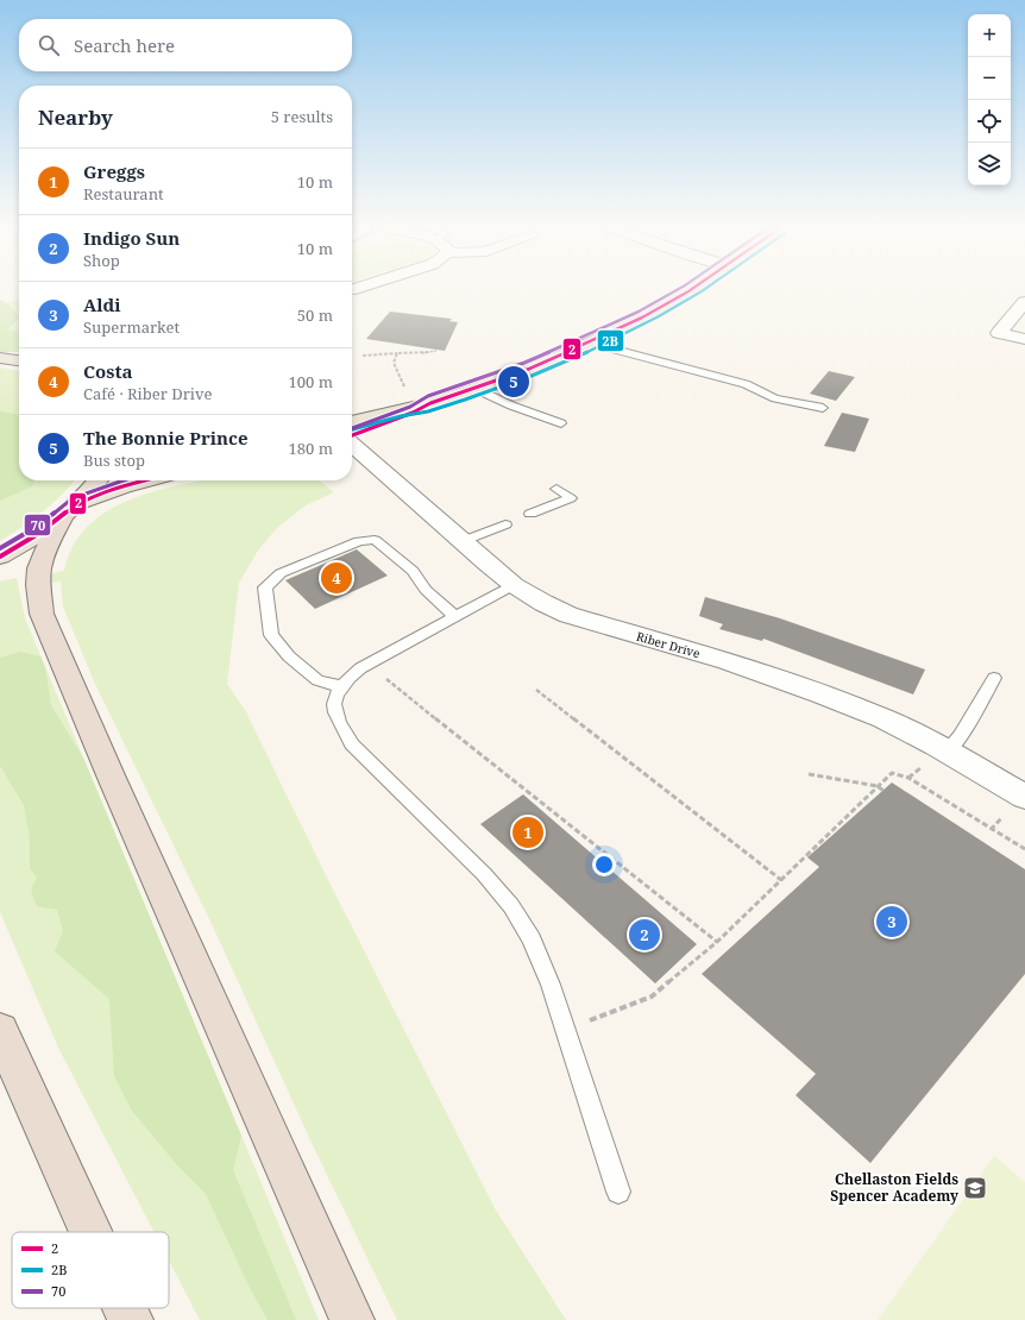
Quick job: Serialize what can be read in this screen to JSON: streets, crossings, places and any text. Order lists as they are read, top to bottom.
{
  "streets": {
    "street": ["Riber Drive"]
  },
  "places": {
    "school or university": ["Chellaston Fields Spencer Academy"]
  },
  "lines": ["transit line 2", "transit line 2B", "transit line 70"],
  "legend": ["2", "2B", "70"],
  "page": {
    "map_buttons": ["+", "−"],
    "search": "Search here",
    "heading": ["Nearby", "5 results"],
    "list": [
      {
        "mark": "1",
        "name": "Greggs",
        "note": "Restaurant",
        "value": "10 m"
      },
      {
        "mark": "2",
        "name": "Indigo Sun",
        "note": "Shop",
        "value": "10 m"
      },
      {
        "mark": "3",
        "name": "Aldi",
        "note": "Supermarket",
        "value": "50 m"
      },
      {
        "mark": "4",
        "name": "Costa",
        "note": "Café · Riber Drive",
        "value": "100 m"
      },
      {
        "mark": "5",
        "name": "The Bonnie Prince",
        "note": "Bus stop",
        "value": "180 m"
      }
    ],
    "pins": [
      "5",
      "4",
      "1",
      "3",
      "2"
    ]
  }
}
